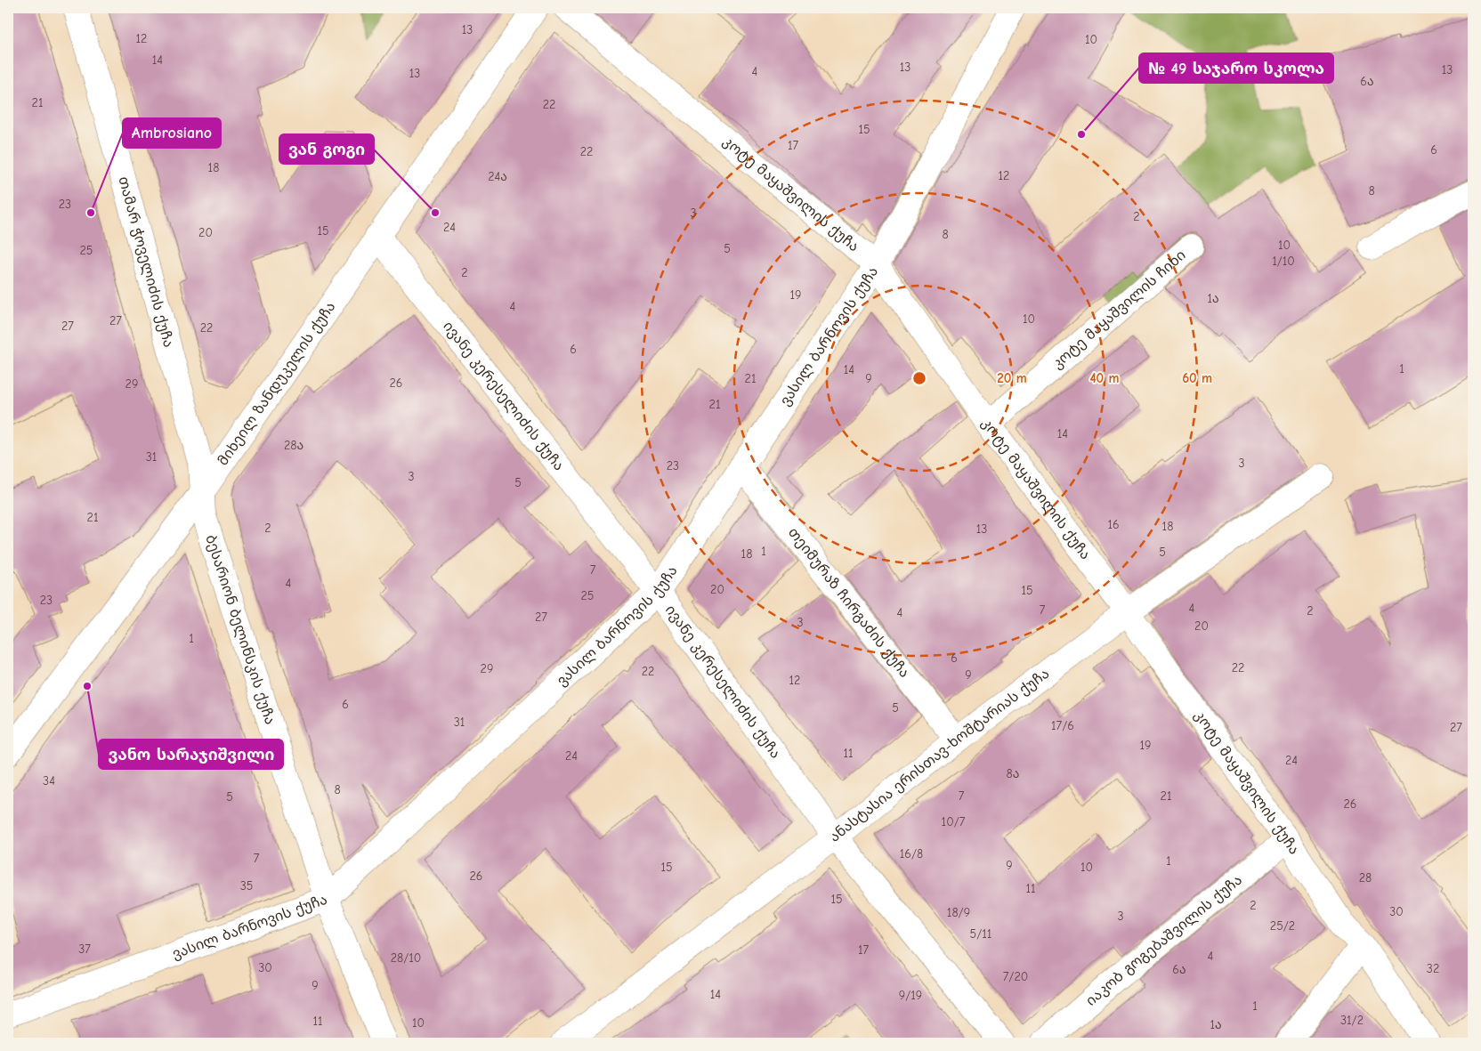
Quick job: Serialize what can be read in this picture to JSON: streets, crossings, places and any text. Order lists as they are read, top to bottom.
{
  "streets": {
    "street": [
      "კოტე მაყაშვილის ქუჩა",
      "თამარ ჭოველიძის ქუჩა",
      "კოტე მაყაშვილის ჩიხი",
      "ვასილ ბარნოვის ქუჩა",
      "მიხეილ ზანდუკელის ქუჩა",
      "ივანე კერესელიძის ქუჩა",
      "თეიმურაზ ჩირგაძის ქუჩა",
      "ბესარიონ ბელინსკის ქუჩა",
      "ანასტასია ერისთავ-ხოშტარიას ქუჩა",
      "იაკობ გოგებაშვილის ქუჩა"
    ]
  },
  "crossings": [
    ["კოტე მაყაშვილის ქუჩა", "კოტე მაყაშვილის ჩიხი"],
    ["კოტე მაყაშვილის ქუჩა", "ვასილ ბარნოვის ქუჩა"],
    ["კოტე მაყაშვილის ქუჩა", "ანასტასია ერისთავ-ხოშტარიას ქუჩა"],
    ["კოტე მაყაშვილის ქუჩა", "იაკობ გოგებაშვილის ქუჩა"],
    ["თამარ ჭოველიძის ქუჩა", "მიხეილ ზანდუკელის ქუჩა"],
    ["თამარ ჭოველიძის ქუჩა", "ბესარიონ ბელინსკის ქუჩა"],
    ["ვასილ ბარნოვის ქუჩა", "ივანე კერესელიძის ქუჩა"],
    ["ვასილ ბარნოვის ქუჩა", "თეიმურაზ ჩირგაძის ქუჩა"],
    ["ვასილ ბარნოვის ქუჩა", "ბესარიონ ბელინსკის ქუჩა"],
    ["მიხეილ ზანდუკელის ქუჩა", "ივანე კერესელიძის ქუჩა"],
    ["მიხეილ ზანდუკელის ქუჩა", "ბესარიონ ბელინსკის ქუჩა"],
    ["ივანე კერესელიძის ქუჩა", "ანასტასია ერისთავ-ხოშტარიას ქუჩა"],
    ["თეიმურაზ ჩირგაძის ქუჩა", "ანასტასია ერისთავ-ხოშტარიას ქუჩა"]
  ],
  "places": [
    "№ 49 საჯარო სკოლა",
    "Ambrosiano",
    "ვან გოგი",
    "ვანო სარაჯიშვილი"
  ],
  "house_numbers": [
    "13",
    "12",
    "10",
    "14",
    "13",
    "13",
    "4",
    "13",
    "6ა",
    "21",
    "22",
    "15",
    "17",
    "6",
    "22",
    "18",
    "12",
    "24ა",
    "8",
    "23",
    "3",
    "2",
    "24",
    "15",
    "20",
    "8",
    "10",
    "5",
    "25",
    "1/10",
    "2",
    "19",
    "1ა",
    "4",
    "10",
    "27",
    "27",
    "22",
    "6",
    "1",
    "14",
    "21",
    "9",
    "26",
    "29",
    "21",
    "14",
    "28ა",
    "31",
    "3",
    "23",
    "3",
    "5",
    "21",
    "16",
    "18",
    "2",
    "13",
    "1",
    "5",
    "18",
    "7",
    "4",
    "20",
    "15",
    "25",
    "23",
    "4",
    "7",
    "2",
    "4",
    "27",
    "3",
    "20",
    "1",
    "6",
    "22",
    "29",
    "22",
    "9",
    "12",
    "6",
    "5",
    "31",
    "17/6",
    "27",
    "19",
    "11",
    "24",
    "24",
    "8ა",
    "34",
    "8",
    "7",
    "21",
    "5",
    "26",
    "10/7",
    "16/8",
    "7",
    "1",
    "9",
    "15",
    "10",
    "26",
    "28",
    "35",
    "11",
    "15",
    "2",
    "30",
    "18/9",
    "3",
    "25/2",
    "5/11",
    "37",
    "17",
    "4",
    "28/10",
    "30",
    "32",
    "6ა",
    "7/20",
    "9",
    "14",
    "9/19",
    "1",
    "31/2",
    "11",
    "10",
    "1ა"
  ],
  "rings": ["20 m", "40 m", "60 m"]
}
